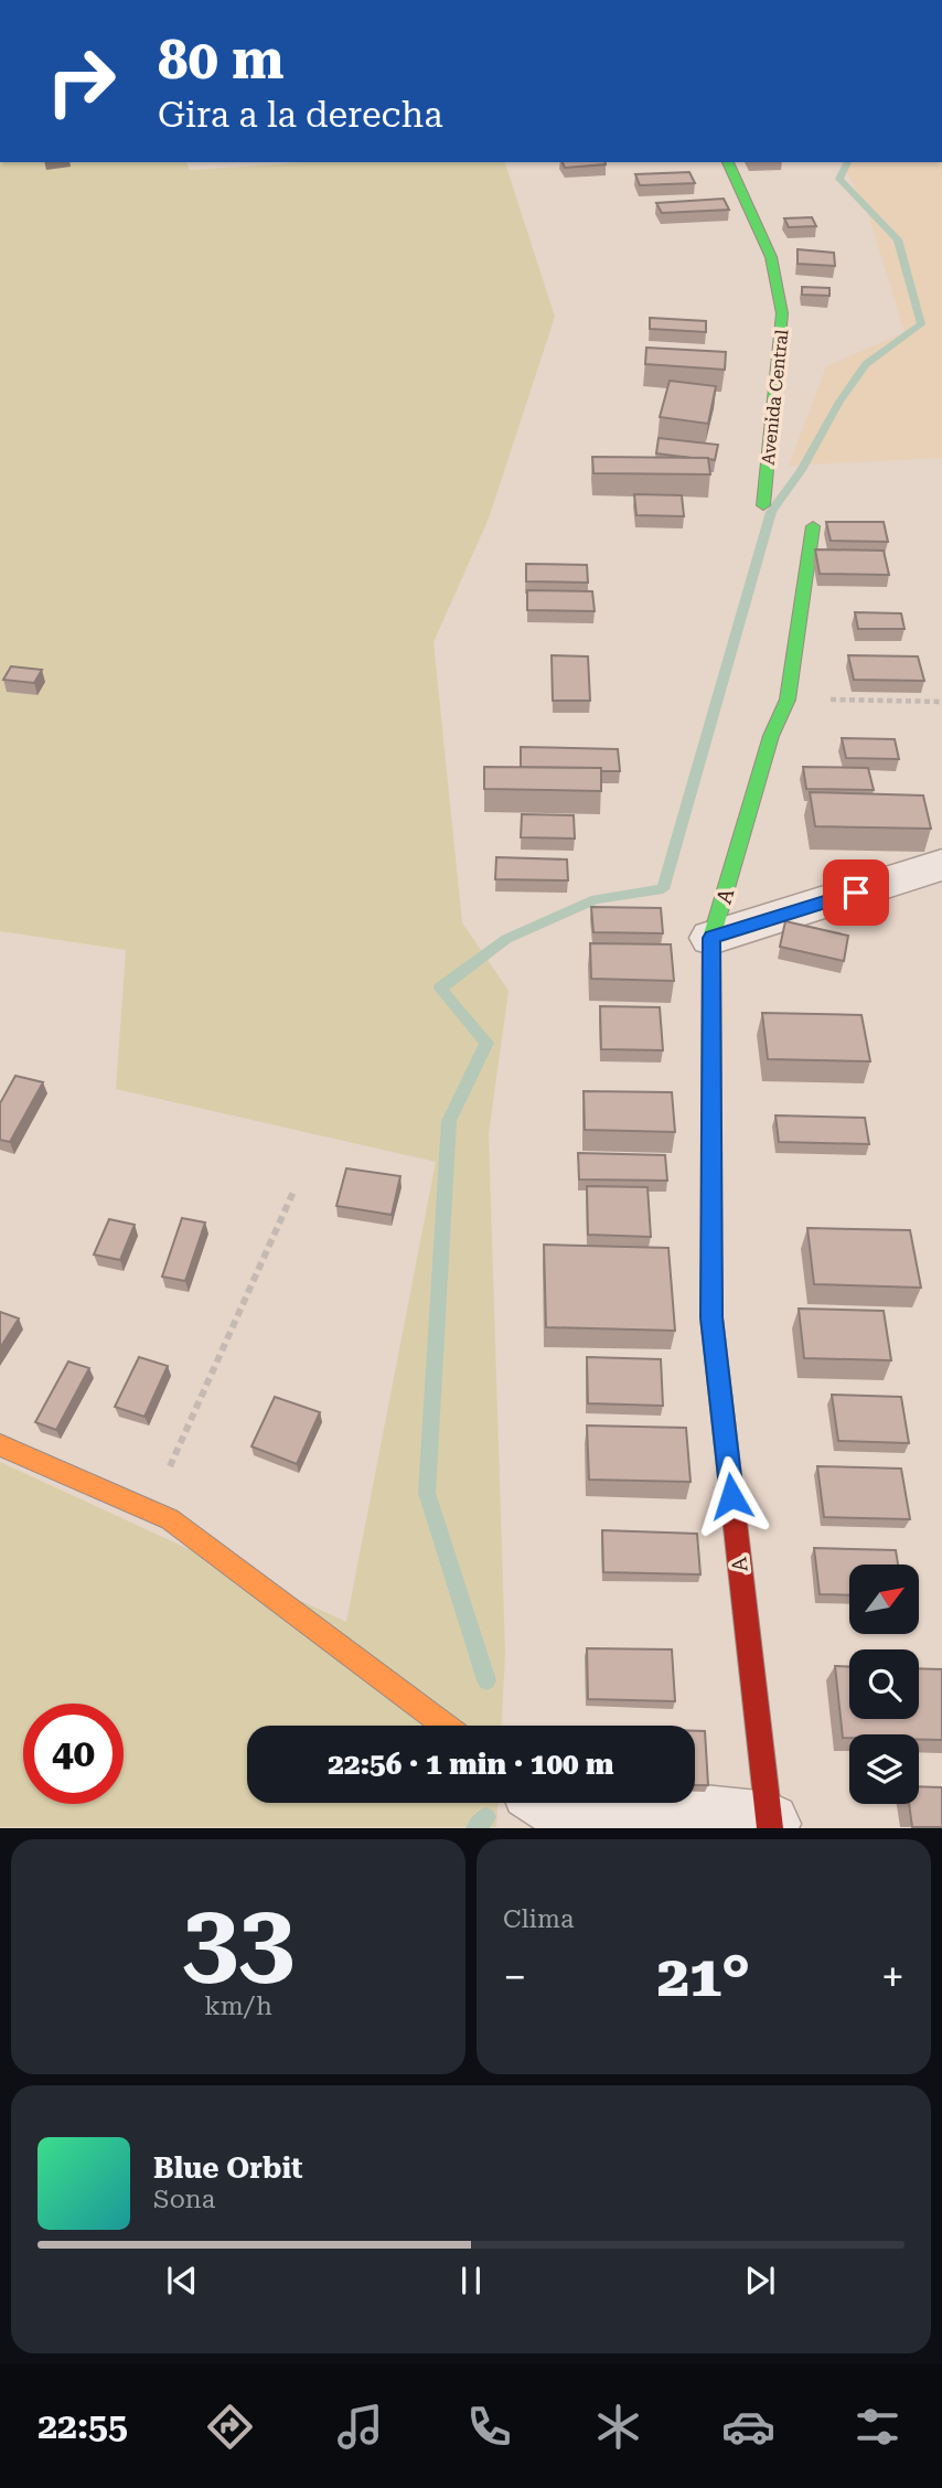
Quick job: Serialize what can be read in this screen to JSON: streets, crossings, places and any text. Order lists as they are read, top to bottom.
{
  "streets": {
    "street": ["Avenida Central", "A"]
  },
  "north": "top right",
  "page": {
    "turn": ["80 m", "Gira a la derecha"],
    "limit": "40",
    "trip": "22:56 · 1 min · 100 m",
    "tile": [
      ["33", "km/h"],
      "Clima"
    ],
    "heat": ["−", "21°", "+"],
    "song": ["Blue Orbit", "Sona"],
    "tabs": "22:55"
  }
}
